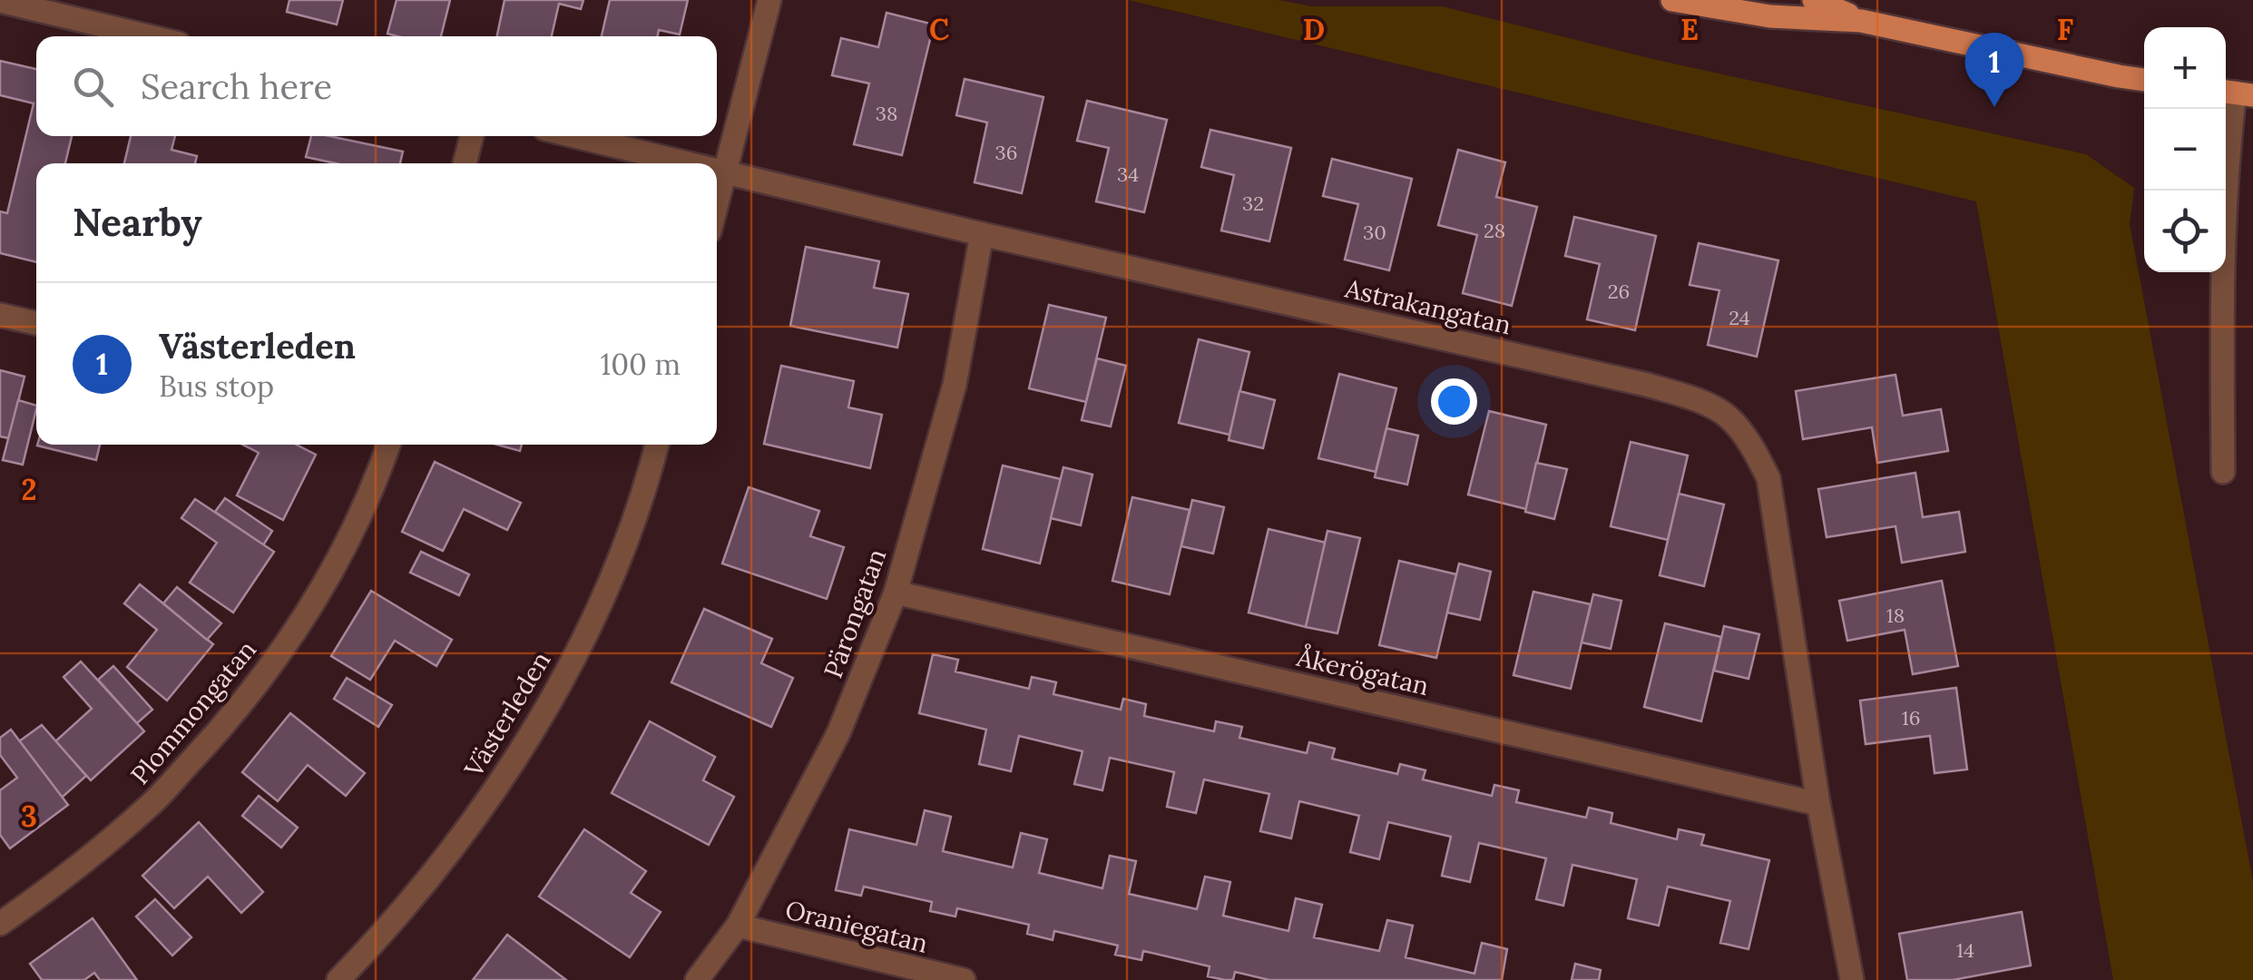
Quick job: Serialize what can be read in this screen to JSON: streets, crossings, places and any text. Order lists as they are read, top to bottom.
{
  "streets": {
    "street": [
      "Astrakangatan",
      "Pärongatan",
      "Åkerögatan",
      "Plommongatan",
      "Västerleden",
      "Oraniegatan"
    ]
  },
  "crossings": [
    ["Astrakangatan", "Pärongatan"],
    ["Astrakangatan", "Åkerögatan"],
    ["Pärongatan", "Åkerögatan"],
    ["Pärongatan", "Oraniegatan"]
  ],
  "house_numbers": [
    "38",
    "36",
    "34",
    "32",
    "28",
    "30",
    "26",
    "24",
    "18",
    "16",
    "14"
  ],
  "page": {
    "map_buttons": ["+", "−"],
    "pins": "1",
    "search": "Search here",
    "heading": "Nearby",
    "list": [
      {
        "mark": "1",
        "name": "Västerleden",
        "note": "Bus stop",
        "value": "100 m"
      }
    ]
  },
  "grid": {
    "columns": [
      "C",
      "D",
      "E",
      "F"
    ],
    "rows": ["2", "3"]
  }
}
